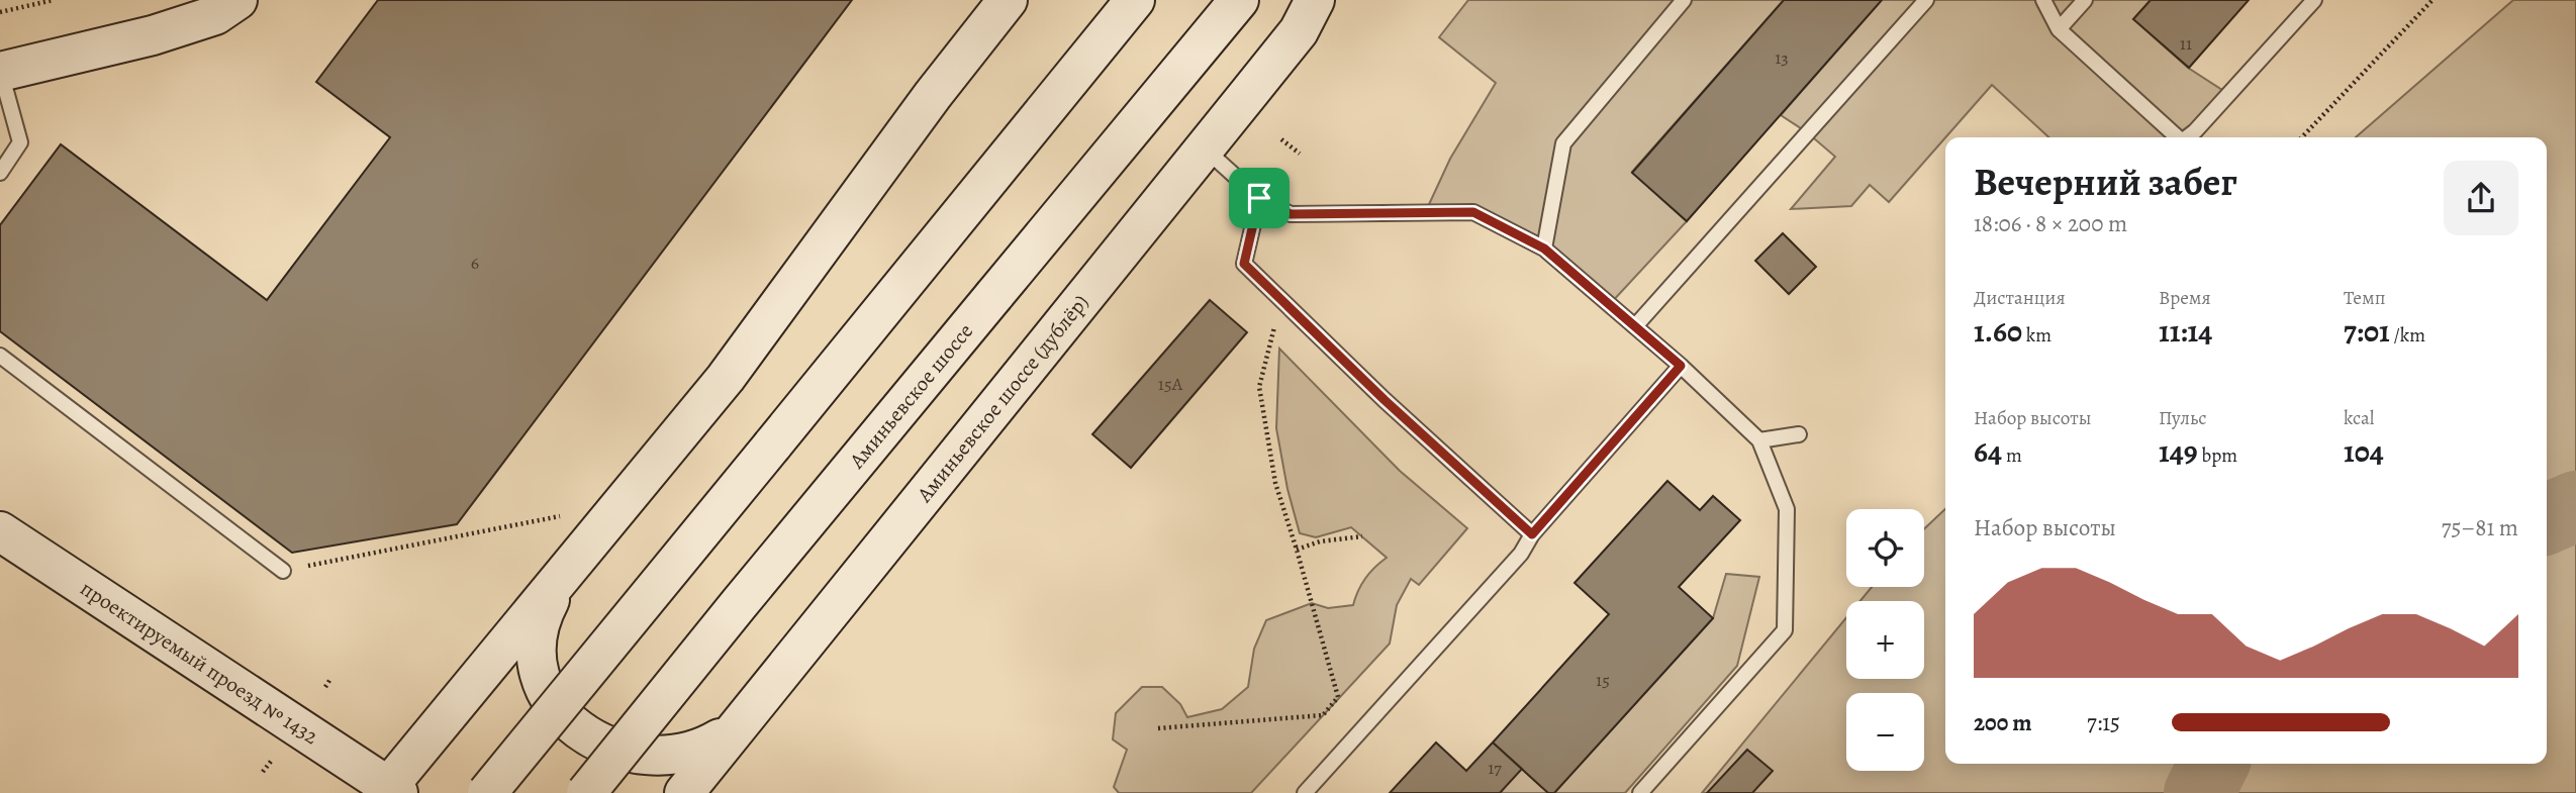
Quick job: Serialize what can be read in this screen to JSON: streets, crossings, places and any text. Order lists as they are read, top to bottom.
{
  "streets": {
    "main road": ["Аминьевское шоссе", "Аминьевское шоссе (дублёр)", "проектируемый проезд № 1432"]
  },
  "house_numbers": [
    "11",
    "13",
    "6",
    "15А",
    "15",
    "17"
  ],
  "page": {
    "heading": ["Вечерний забег", "18:06 · 8 × 200 m"],
    "stats": [
      ["Дистанция", "1.60 km"],
      ["Время", "11:14"],
      ["Темп", "7:01 /km"],
      ["Набор высоты", "64 m"],
      ["Пульс", "149 bpm"],
      ["kcal", "104"]
    ],
    "chart": ["Набор высоты", "75–81 m"],
    "map_buttons": ["+", "−"],
    "list": [
      {
        "name": "200 m",
        "note": "7:15"
      }
    ]
  }
}
